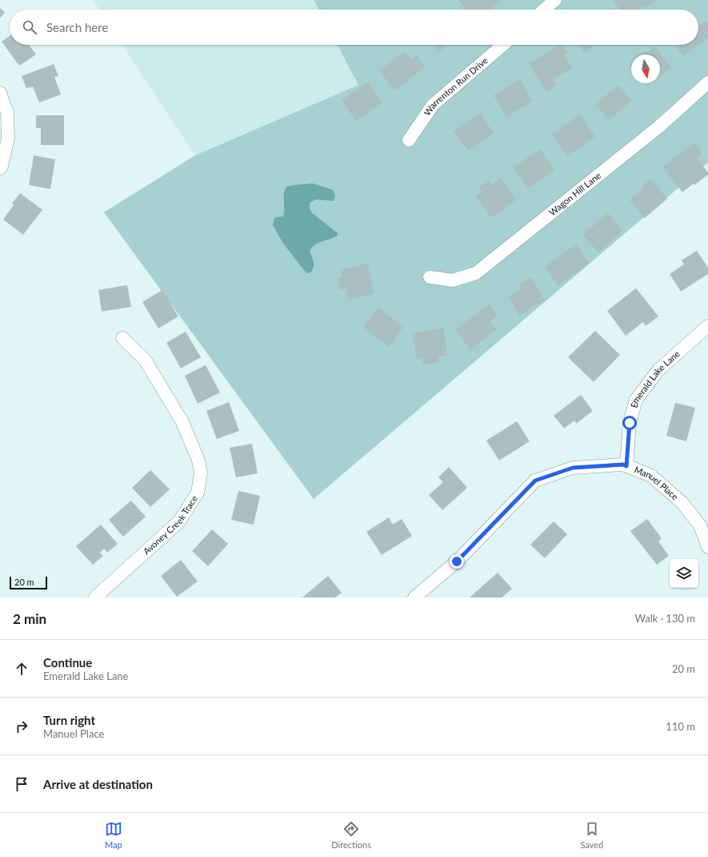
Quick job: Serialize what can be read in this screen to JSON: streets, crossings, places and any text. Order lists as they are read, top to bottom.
{
  "streets": {
    "street": [
      "Warrenton Run Drive",
      "Wagon Hill Lane",
      "Emerald Lake Lane",
      "Manuel Place",
      "Avoney Creek Trace"
    ]
  },
  "crossings": [
    ["Emerald Lake Lane", "Manuel Place"]
  ],
  "scale_bar": "20 m",
  "north": "bottom",
  "page": {
    "search": "Search here",
    "scale": "20 m",
    "heading": ["2 min", "Walk · 130 m"],
    "list": [
      ["Continue", "Emerald Lake Lane", "20 m"],
      ["Turn right", "Manuel Place", "110 m"],
      "Arrive at destination"
    ],
    "nav": ["Map", "Directions", "Saved"]
  }
}
